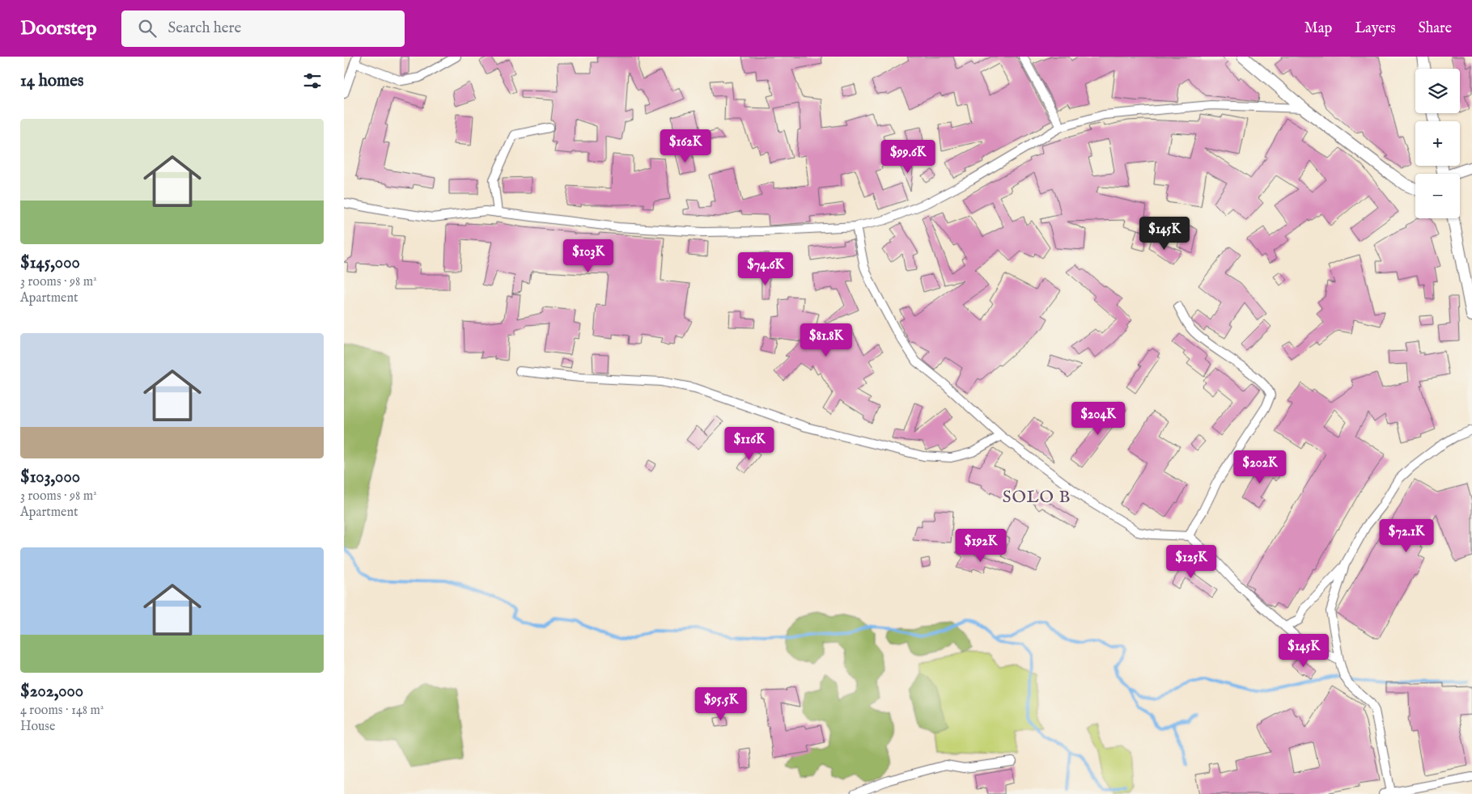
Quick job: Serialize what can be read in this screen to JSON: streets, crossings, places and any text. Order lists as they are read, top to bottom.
{
  "districts": ["SOLO B"],
  "page": {
    "header": "Doorstep",
    "search": "Search here",
    "nav": ["Map", "Layers", "Share"],
    "heading": "14 homes",
    "map_buttons": ["+", "−"],
    "list": [
      {
        "name": "$145,000",
        "note": "3 rooms · 98 m² · Apartment"
      },
      {
        "name": "$103,000",
        "note": "3 rooms · 98 m² · Apartment"
      },
      {
        "name": "$202,000",
        "note": "4 rooms · 148 m² · House"
      }
    ],
    "price": [
      "$162K",
      "$99.6K",
      "$145K",
      "$103K",
      "$74.6K",
      "$81.8K",
      "$204K",
      "$116K",
      "$202K",
      "$72.1K",
      "$192K",
      "$125K",
      "$145K",
      "$95.5K"
    ]
  }
}
